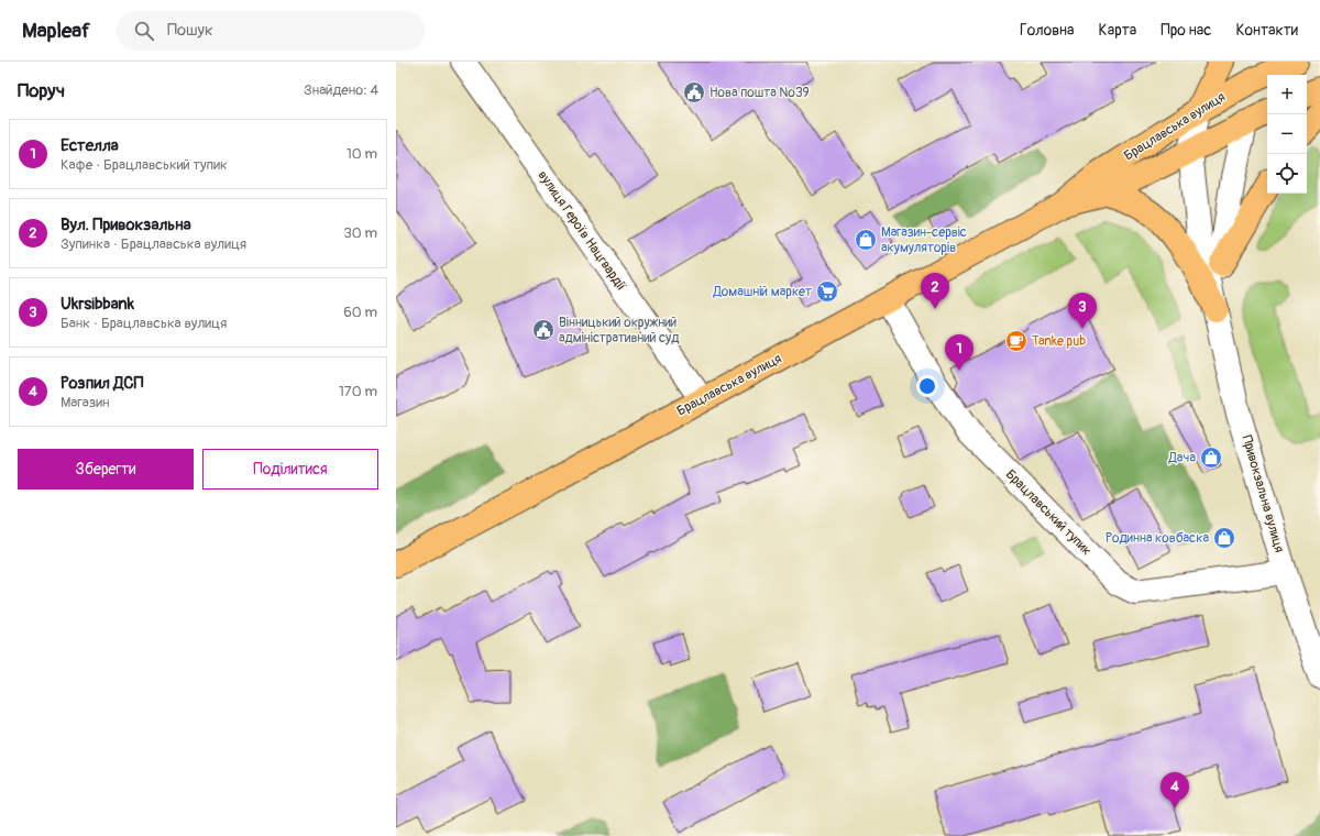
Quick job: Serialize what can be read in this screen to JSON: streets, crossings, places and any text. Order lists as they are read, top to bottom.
{
  "streets": {
    "main road": ["Брацлавська вулиця", "Привокзальна вулиця"],
    "street": ["вулиця Героїв Нацгвардії", "Брацлавський тупик"]
  },
  "crossings": [
    ["Брацлавська вулиця", "вулиця Героїв Нацгвардії"],
    ["Брацлавська вулиця", "Привокзальна вулиця"],
    ["Брацлавська вулиця", "Брацлавський тупик"],
    ["Привокзальна вулиця", "Брацлавський тупик"]
  ],
  "places": {
    "public building": ["Нова пошта №39", "Вінницький окружний адміністративний суд"],
    "shop": ["Магазин-сервіс акумуляторів", "Дача", "Родинна ковбаска"],
    "supermarket": ["Домашній маркет"],
    "cafe": ["Tanke pub"]
  },
  "page": {
    "header": "Mapleaf",
    "search": "Пошук",
    "nav": [
      "Головна",
      "Карта",
      "Про нас",
      "Контакти"
    ],
    "heading": ["Поруч", "Знайдено: 4"],
    "map_buttons": ["+", "−"],
    "list": [
      {
        "mark": "1",
        "name": "Естелла",
        "note": "Кафе · Брацлавський тупик",
        "value": "10 m"
      },
      {
        "mark": "2",
        "name": "Вул. Привокзальна",
        "note": "Зупинка · Брацлавська вулиця",
        "value": "30 m"
      },
      {
        "mark": "3",
        "name": "Ukrsibbank",
        "note": "Банк · Брацлавська вулиця",
        "value": "60 m"
      },
      {
        "mark": "4",
        "name": "Розпил ДСП",
        "note": "Магазин",
        "value": "170 m"
      }
    ],
    "pins": [
      "2",
      "3",
      "1",
      "4"
    ],
    "buttons": ["Зберегти", "Поділитися"]
  }
}
